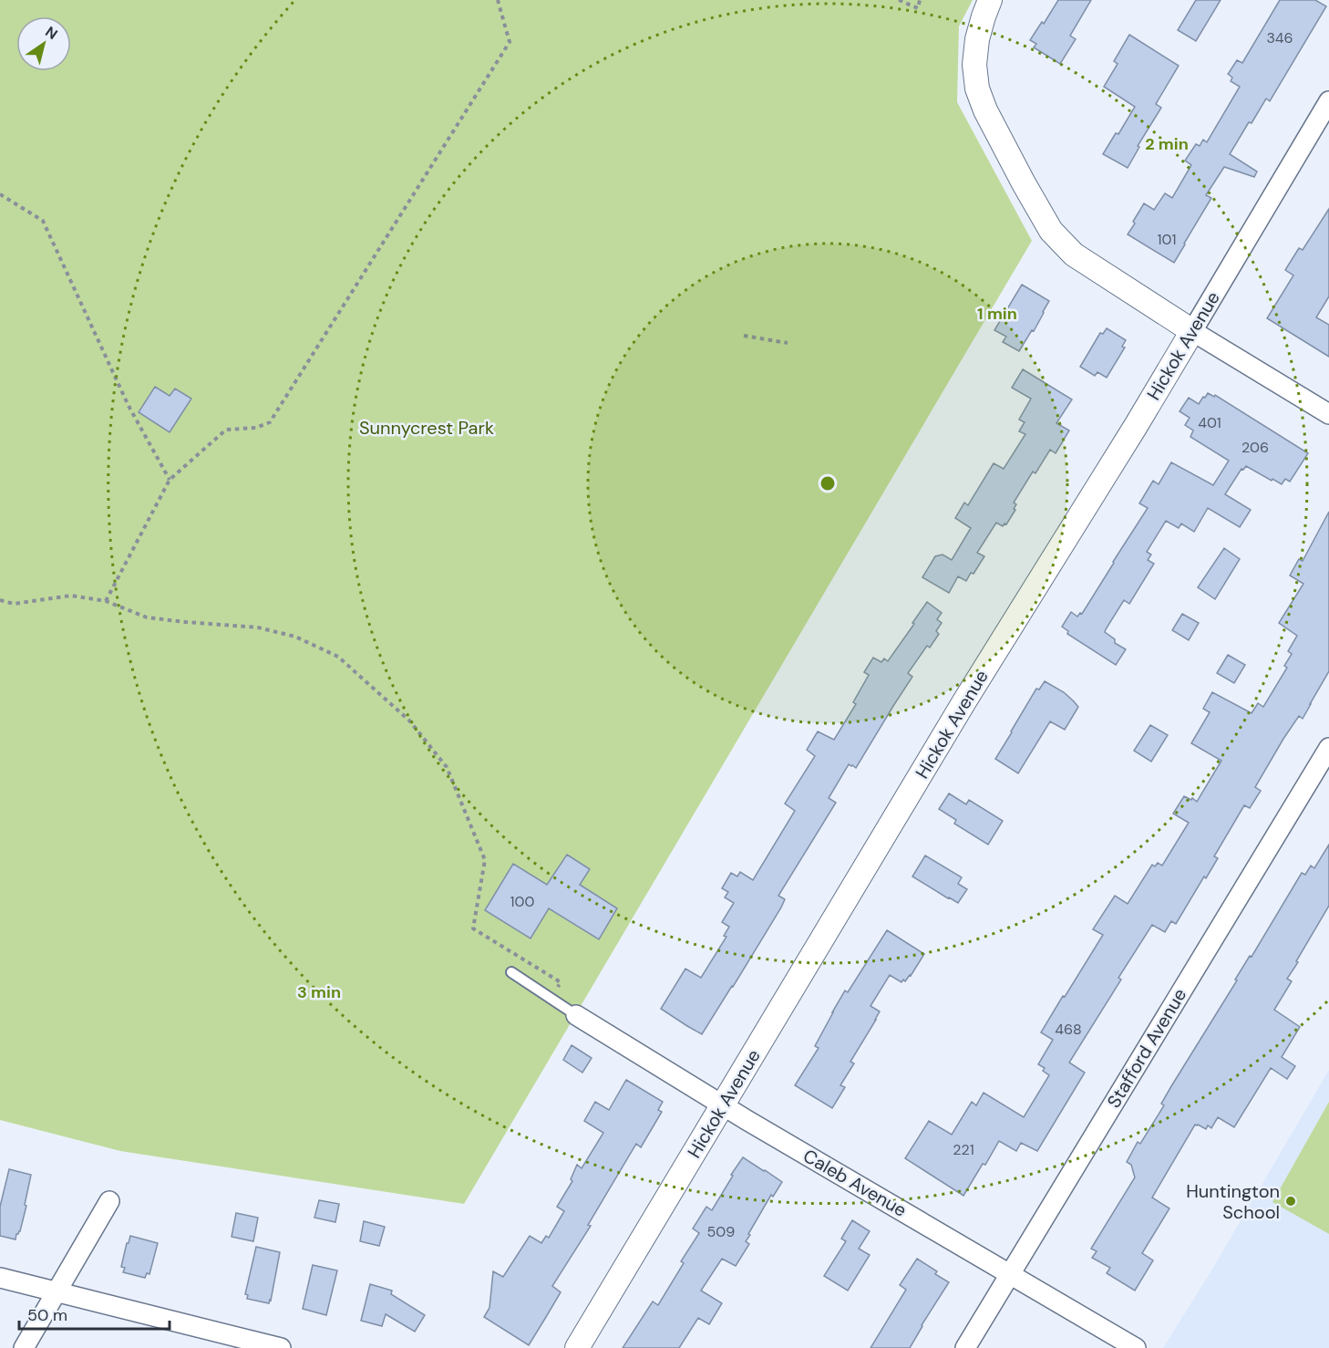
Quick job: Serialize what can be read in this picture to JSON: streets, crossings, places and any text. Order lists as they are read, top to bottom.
{
  "streets": {
    "street": ["Hickok Avenue", "Stafford Avenue", "Caleb Avenue"]
  },
  "crossings": [
    ["Hickok Avenue", "Caleb Avenue"],
    ["Stafford Avenue", "Caleb Avenue"]
  ],
  "parks": ["Sunnycrest Park"],
  "places": ["Huntington School"],
  "house_numbers": [
    "346",
    "101",
    "401",
    "206",
    "100",
    "468",
    "221",
    "509"
  ],
  "scale_bar": "50 m",
  "north": "top right",
  "rings": ["2 min", "1 min", "3 min"]
}
